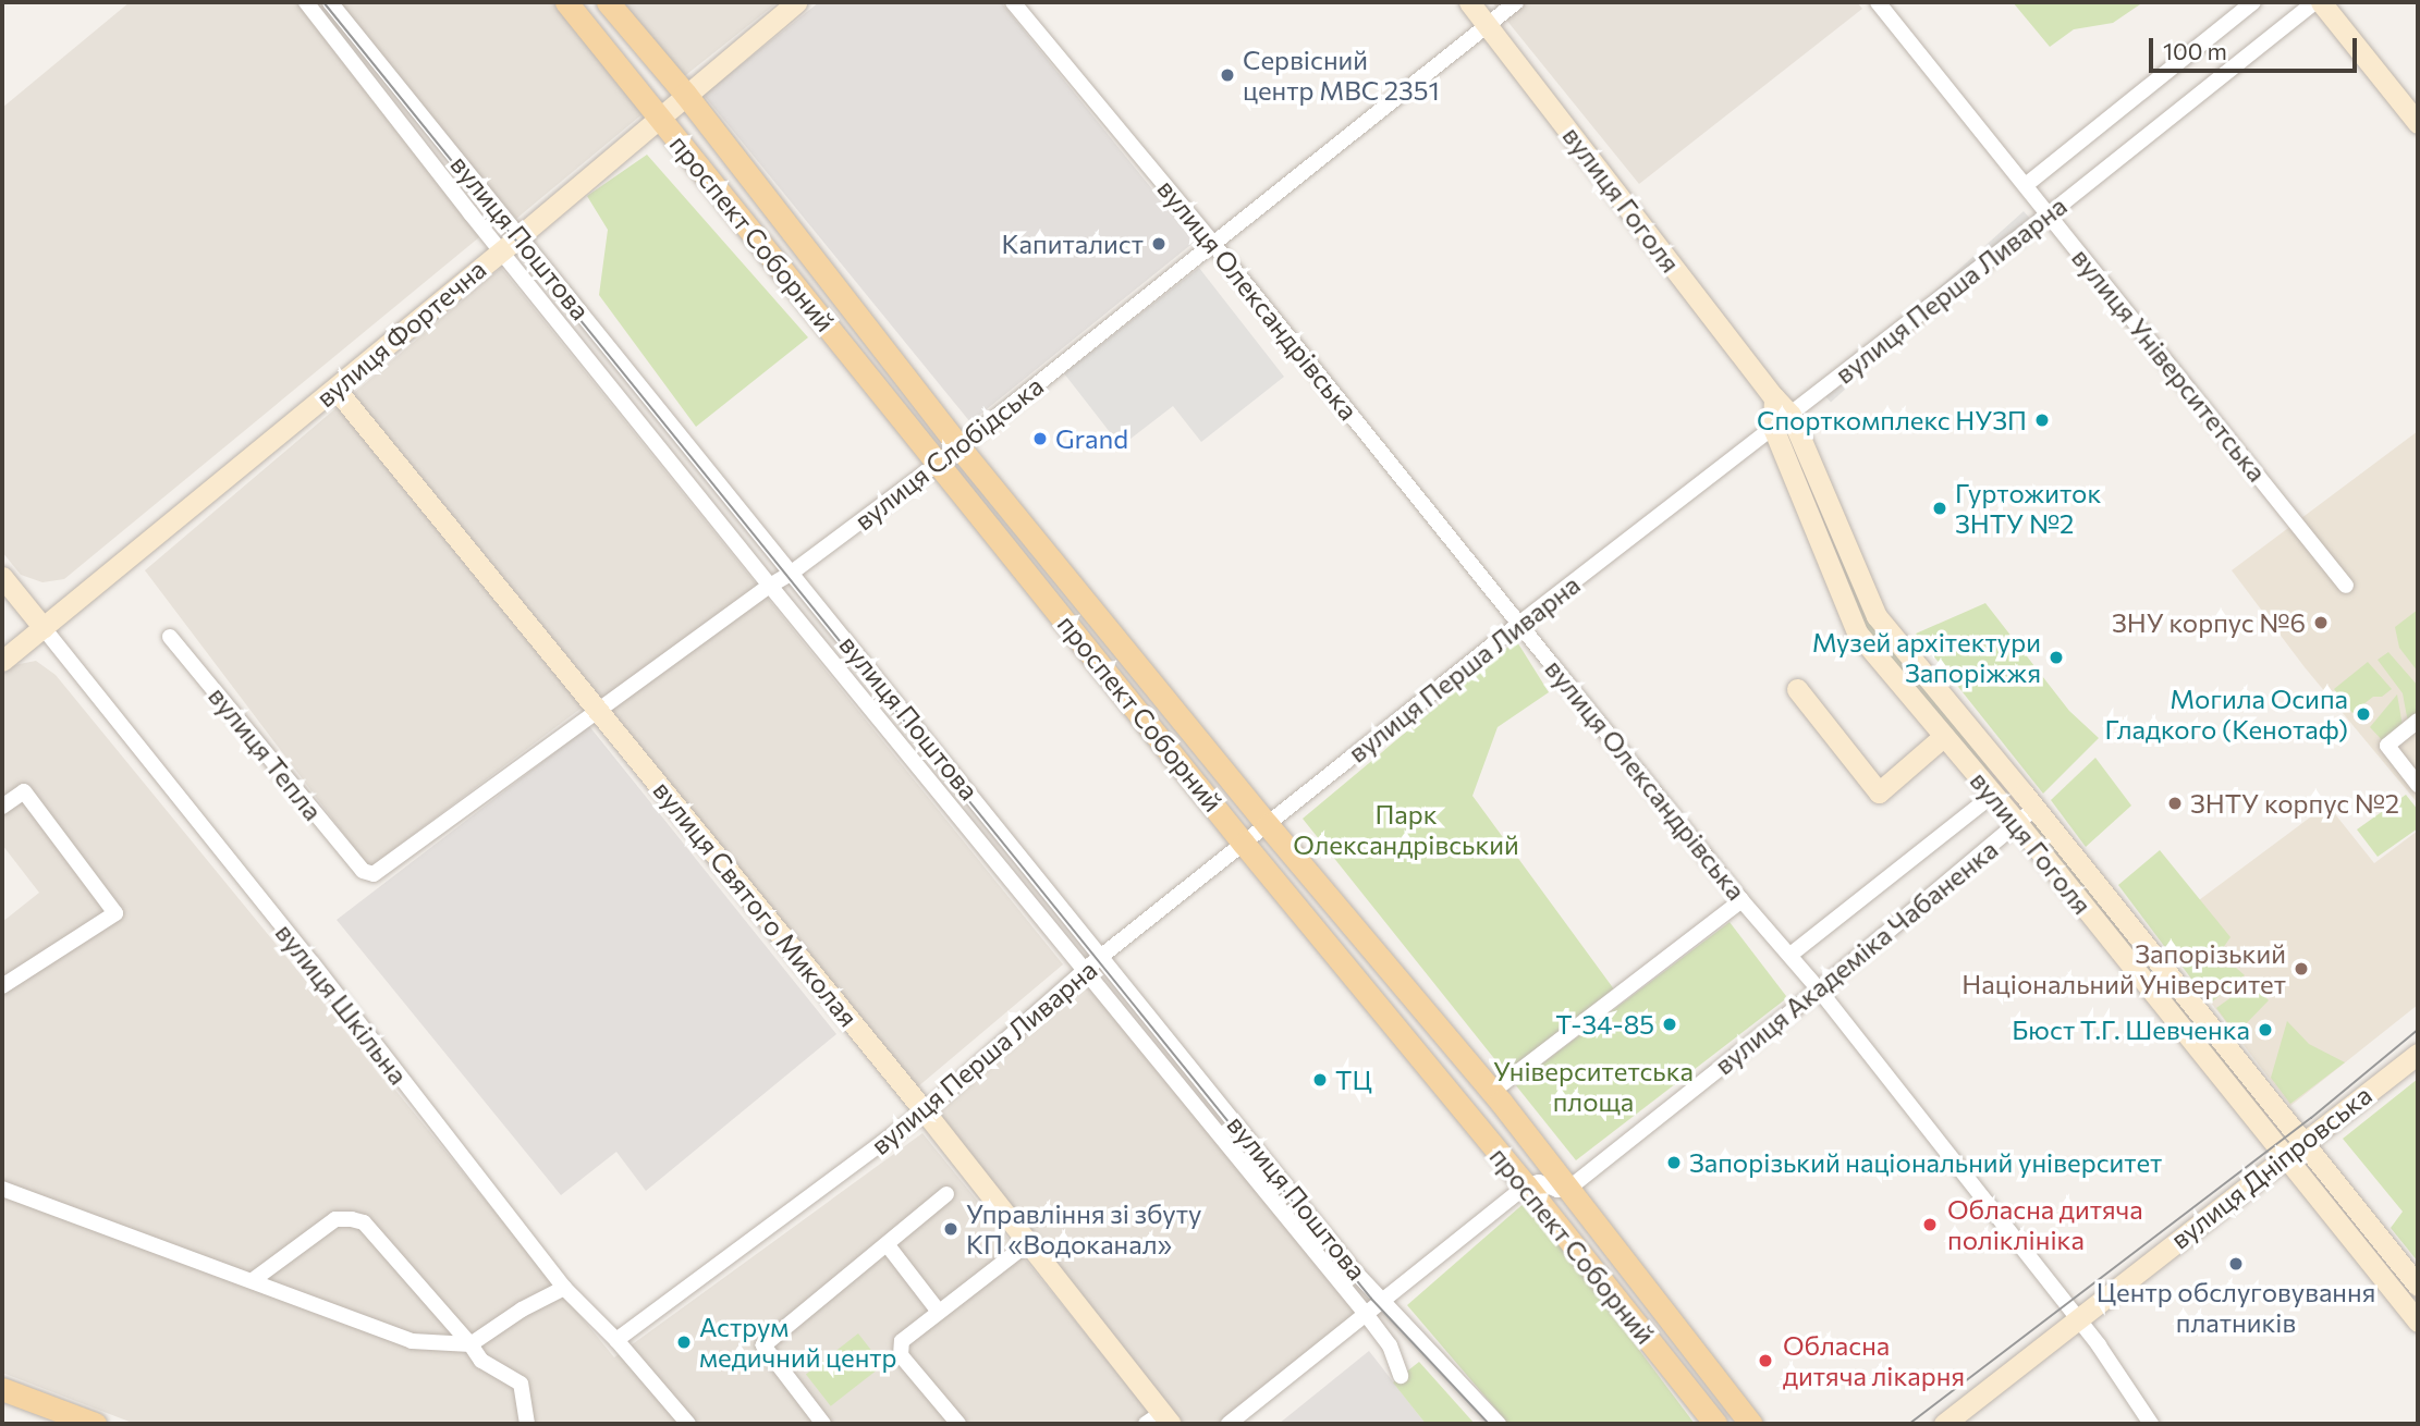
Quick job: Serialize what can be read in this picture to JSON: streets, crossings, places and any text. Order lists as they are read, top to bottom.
{
  "streets": {
    "main road": ["проспект Соборний"],
    "street": [
      "вулиця Гоголя",
      "вулиця Поштова",
      "вулиця Перша Ливарна",
      "вулиця Олександрівська",
      "вулиця Фортечна",
      "вулиця Університетська",
      "вулиця Слобідська",
      "вулиця Тепла",
      "вулиця Святого Миколая",
      "вулиця Академіка Чабаненка",
      "вулиця Шкільна",
      "вулиця Дніпровська"
    ]
  },
  "crossings": [
    ["вулиця Гоголя", "вулиця Перша Ливарна"],
    ["вулиця Гоголя", "вулиця Слобідська"],
    ["вулиця Гоголя", "вулиця Академіка Чабаненка"],
    ["вулиця Гоголя", "вулиця Дніпровська"],
    ["проспект Соборний", "вулиця Перша Ливарна"],
    ["проспект Соборний", "вулиця Фортечна"],
    ["проспект Соборний", "вулиця Слобідська"],
    ["проспект Соборний", "вулиця Академіка Чабаненка"],
    ["вулиця Поштова", "вулиця Перша Ливарна"],
    ["вулиця Поштова", "вулиця Фортечна"],
    ["вулиця Поштова", "вулиця Слобідська"],
    ["вулиця Перша Ливарна", "вулиця Олександрівська"],
    ["вулиця Перша Ливарна", "вулиця Університетська"],
    ["вулиця Перша Ливарна", "вулиця Святого Миколая"],
    ["вулиця Перша Ливарна", "вулиця Шкільна"],
    ["вулиця Олександрівська", "вулиця Слобідська"],
    ["вулиця Олександрівська", "вулиця Академіка Чабаненка"],
    ["вулиця Олександрівська", "вулиця Дніпровська"],
    ["вулиця Фортечна", "вулиця Святого Миколая"],
    ["вулиця Фортечна", "вулиця Шкільна"],
    ["вулиця Слобідська", "вулиця Тепла"],
    ["вулиця Слобідська", "вулиця Святого Миколая"]
  ],
  "parks": ["Парк Олександрівський", "Університетська площа"],
  "places": [
    "Сервісний центр МВС 2351",
    "Капиталист",
    "Спорткомплекс НУЗП",
    "Grand",
    "Гуртожиток ЗНТУ №2",
    "ЗНУ корпус №6",
    "Музей архітектури Запоріжжя",
    "Могила Осипа Гладкого (Кенотаф)",
    "ЗНТУ корпус №2",
    "Запорізький Національний Університет",
    "Т-34-85",
    "Бюст Т.Г. Шевченка",
    "ТЦ",
    "Запорізький національний університет",
    "Обласна дитяча поліклініка",
    "Управлiння зi збуту КП «Водоканал»",
    "Центр обслуговування платників",
    "Аструм медичний центр",
    "Обласна дитяча лікарня"
  ],
  "scale_bar": "100 m"
}
